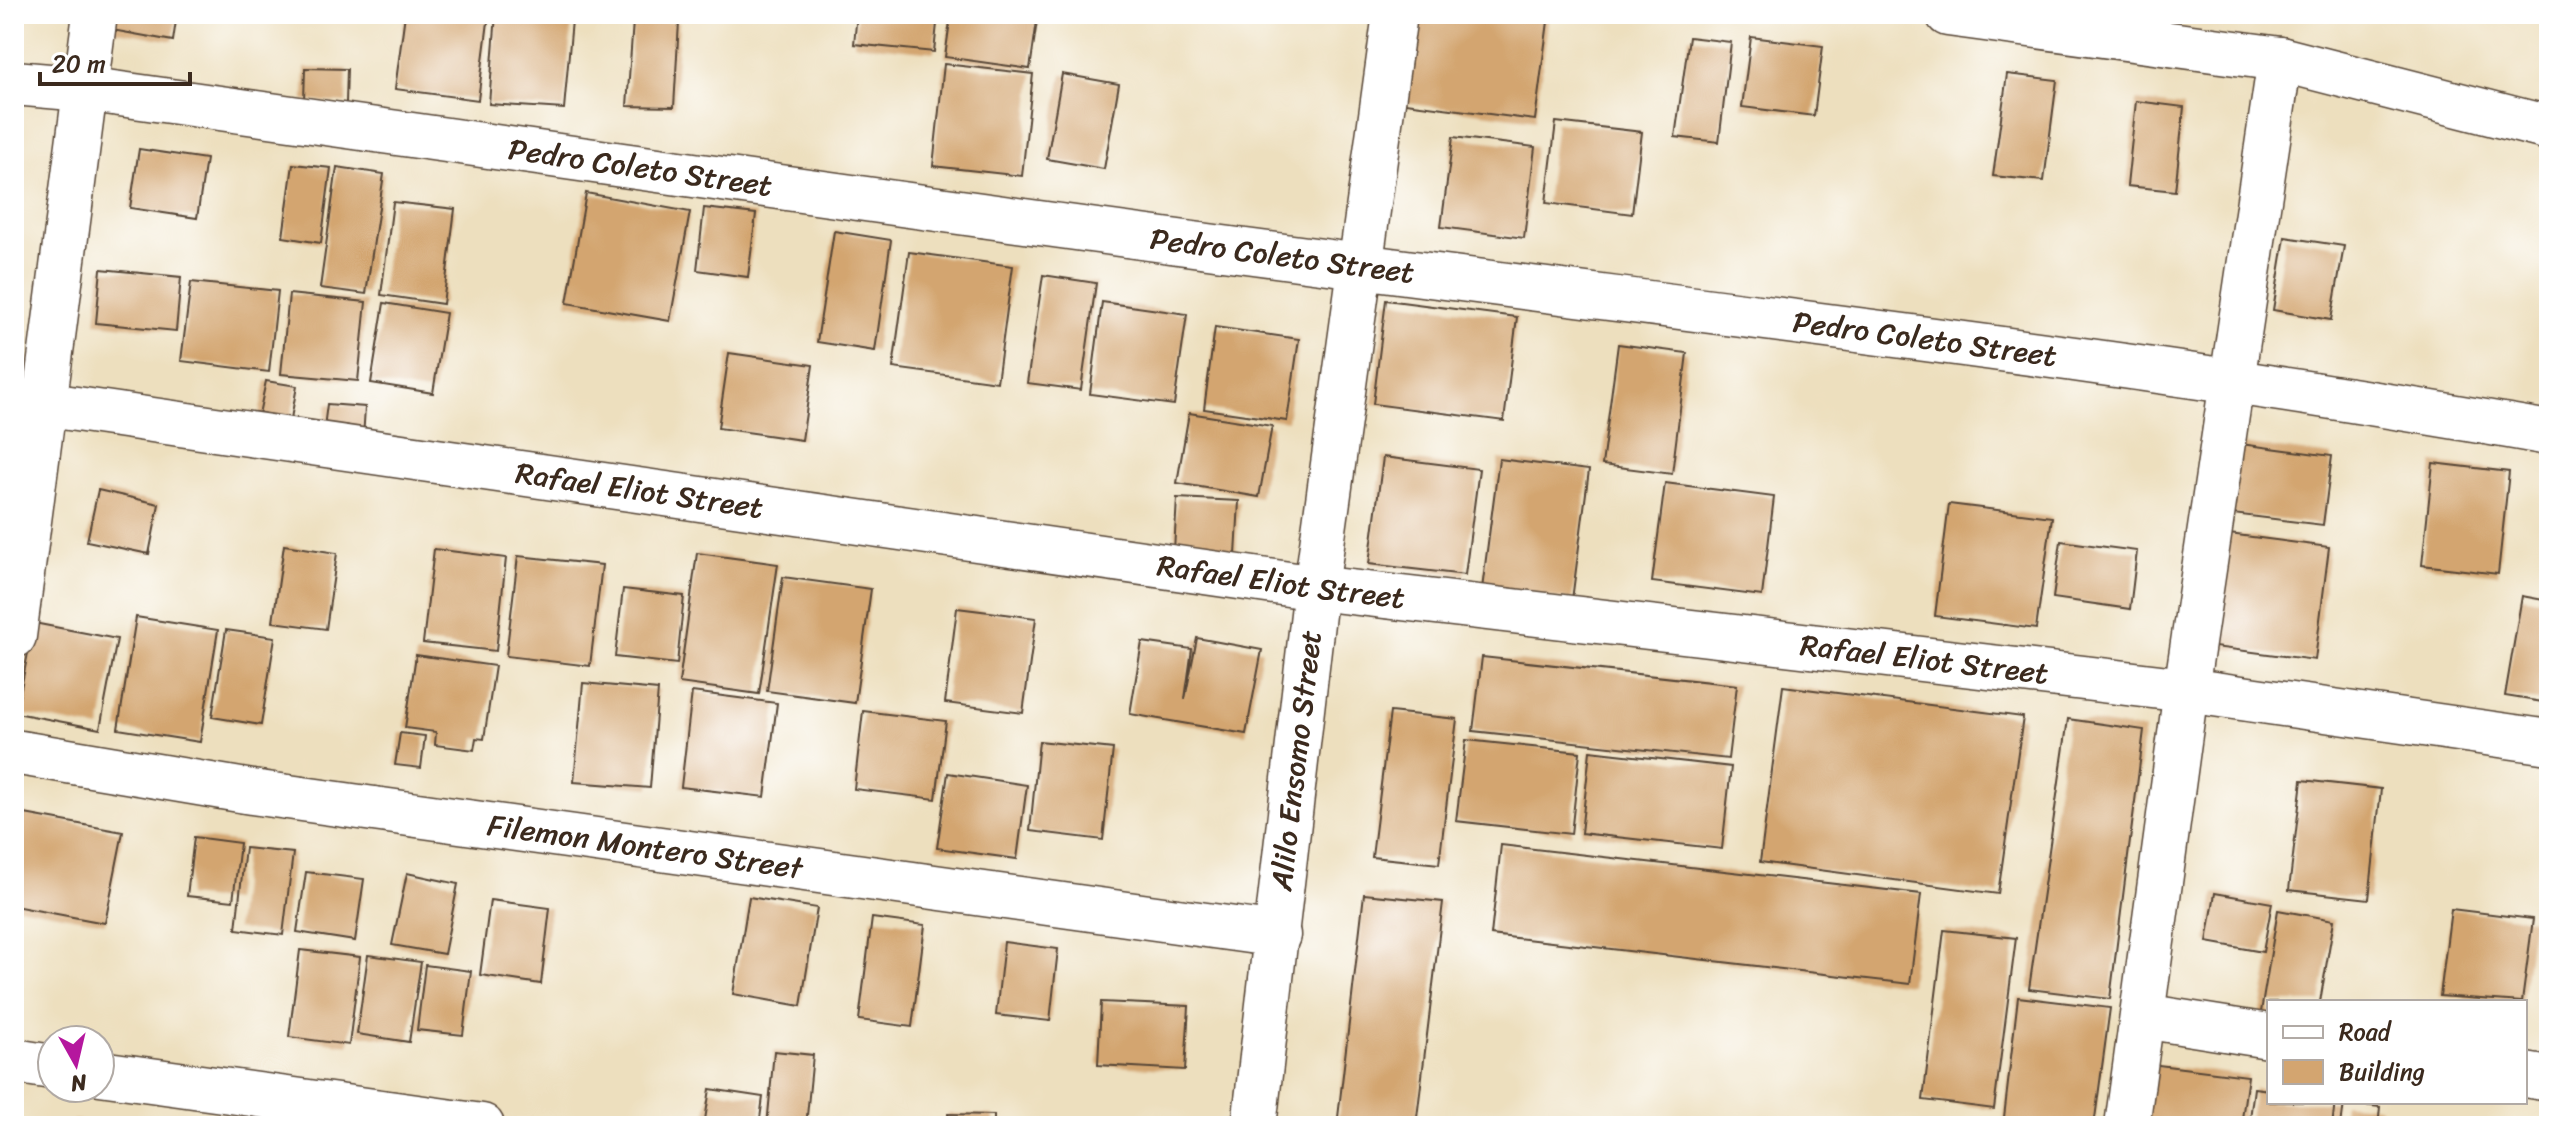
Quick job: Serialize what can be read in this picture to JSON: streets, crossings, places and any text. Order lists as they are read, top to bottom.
{
  "streets": {
    "street": [
      "Pedro Coleto Street",
      "Rafael Eliot Street",
      "Alilo Ensomo Street",
      "Filemon Montero Street"
    ]
  },
  "crossings": [
    ["Pedro Coleto Street", "Alilo Ensomo Street"],
    ["Rafael Eliot Street", "Alilo Ensomo Street"],
    ["Alilo Ensomo Street", "Filemon Montero Street"]
  ],
  "legend": ["Road", "Building"],
  "scale_bar": "20 m",
  "north": "bottom"
}
